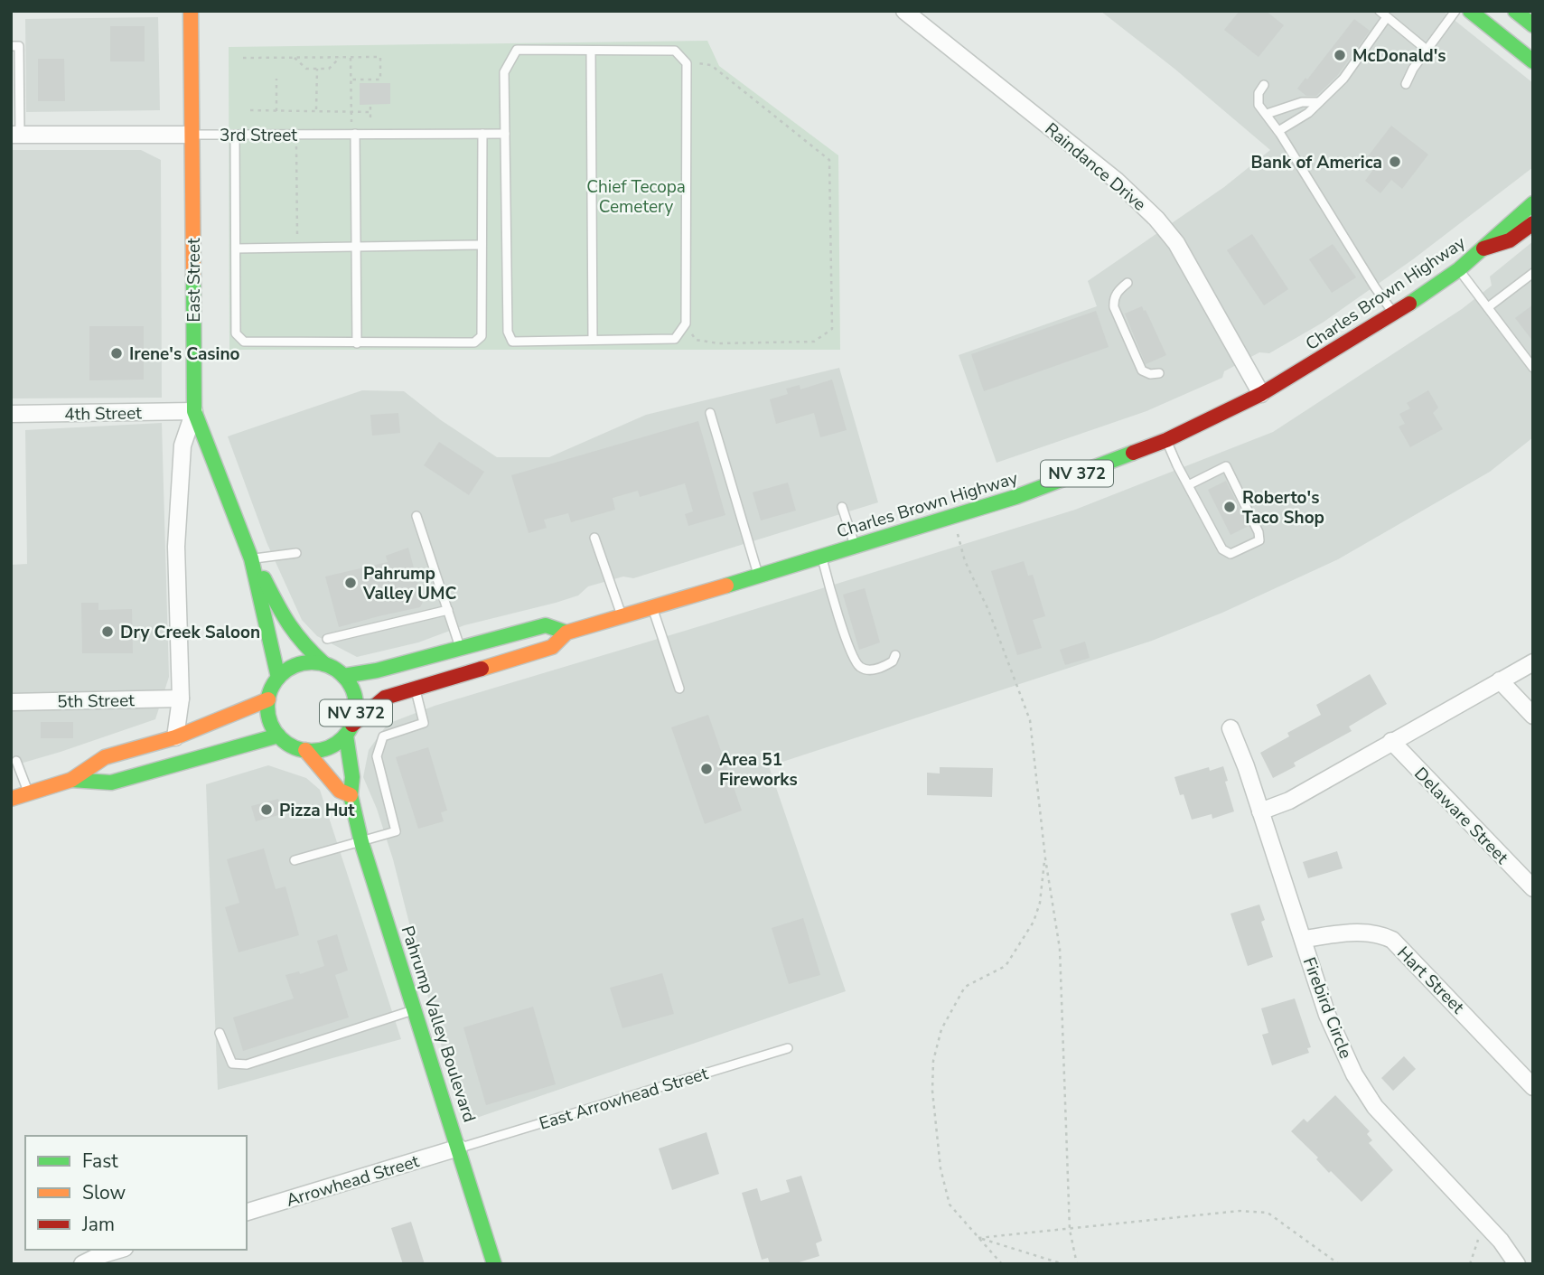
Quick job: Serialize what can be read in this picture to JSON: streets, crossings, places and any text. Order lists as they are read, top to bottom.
{
  "streets": {
    "main road": [
      "East Street",
      "Charles Brown Highway",
      "NV 372",
      "Pahrump Valley Boulevard"
    ],
    "street": [
      "3rd Street",
      "Raindance Drive",
      "4th Street",
      "5th Street",
      "Delaware Street",
      "Hart Street",
      "Firebird Circle",
      "Arrowhead Street"
    ],
    "lane": ["East Arrowhead Street"]
  },
  "crossings": [
    ["3rd Street", "East Street"],
    ["Raindance Drive", "Charles Brown Highway"],
    ["East Street", "4th Street"],
    ["East Street", "5th Street"],
    ["Charles Brown Highway", "NV 372"],
    ["Charles Brown Highway", "Pahrump Valley Boulevard"],
    ["NV 372", "Pahrump Valley Boulevard"],
    ["Hart Street", "Firebird Circle"],
    ["Pahrump Valley Boulevard", "East Arrowhead Street"],
    ["Pahrump Valley Boulevard", "Arrowhead Street"],
    ["East Arrowhead Street", "Arrowhead Street"]
  ],
  "parks": ["Chief Tecopa Cemetery"],
  "places": [
    "McDonald's",
    "Bank of America",
    "Irene's Casino",
    "Roberto's Taco Shop",
    "Pahrump Valley UMC",
    "Dry Creek Saloon",
    "Area 51 Fireworks",
    "Pizza Hut"
  ],
  "legend": ["Fast", "Slow", "Jam"]
}
